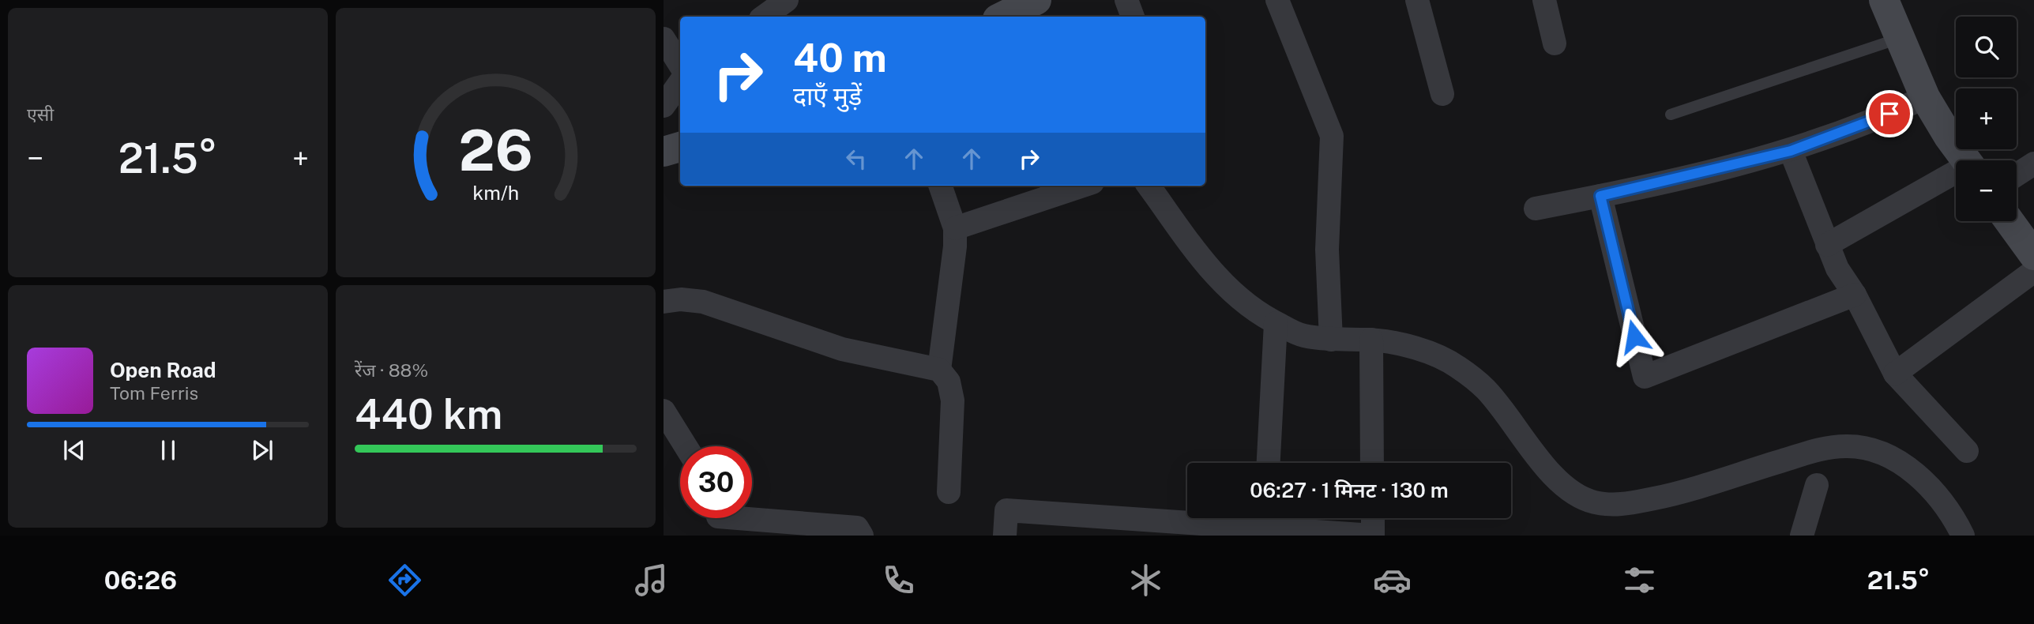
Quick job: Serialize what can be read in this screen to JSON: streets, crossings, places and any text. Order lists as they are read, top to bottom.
{
  "page": {
    "tile": [
      "एसी",
      ["रेंज · 88%", "440 km"]
    ],
    "map_buttons": ["+", "−"],
    "turn": ["40 m", "दाएँ मुड़ें"],
    "heat": ["−", "21.5°", "+"],
    "song": ["Open Road", "Tom Ferris"],
    "limit": "30",
    "trip": "06:27 · 1 मिनट · 130 m",
    "tabs": ["06:26", "21.5°"],
    "gauge": ["26", "km/h"]
  }
}
